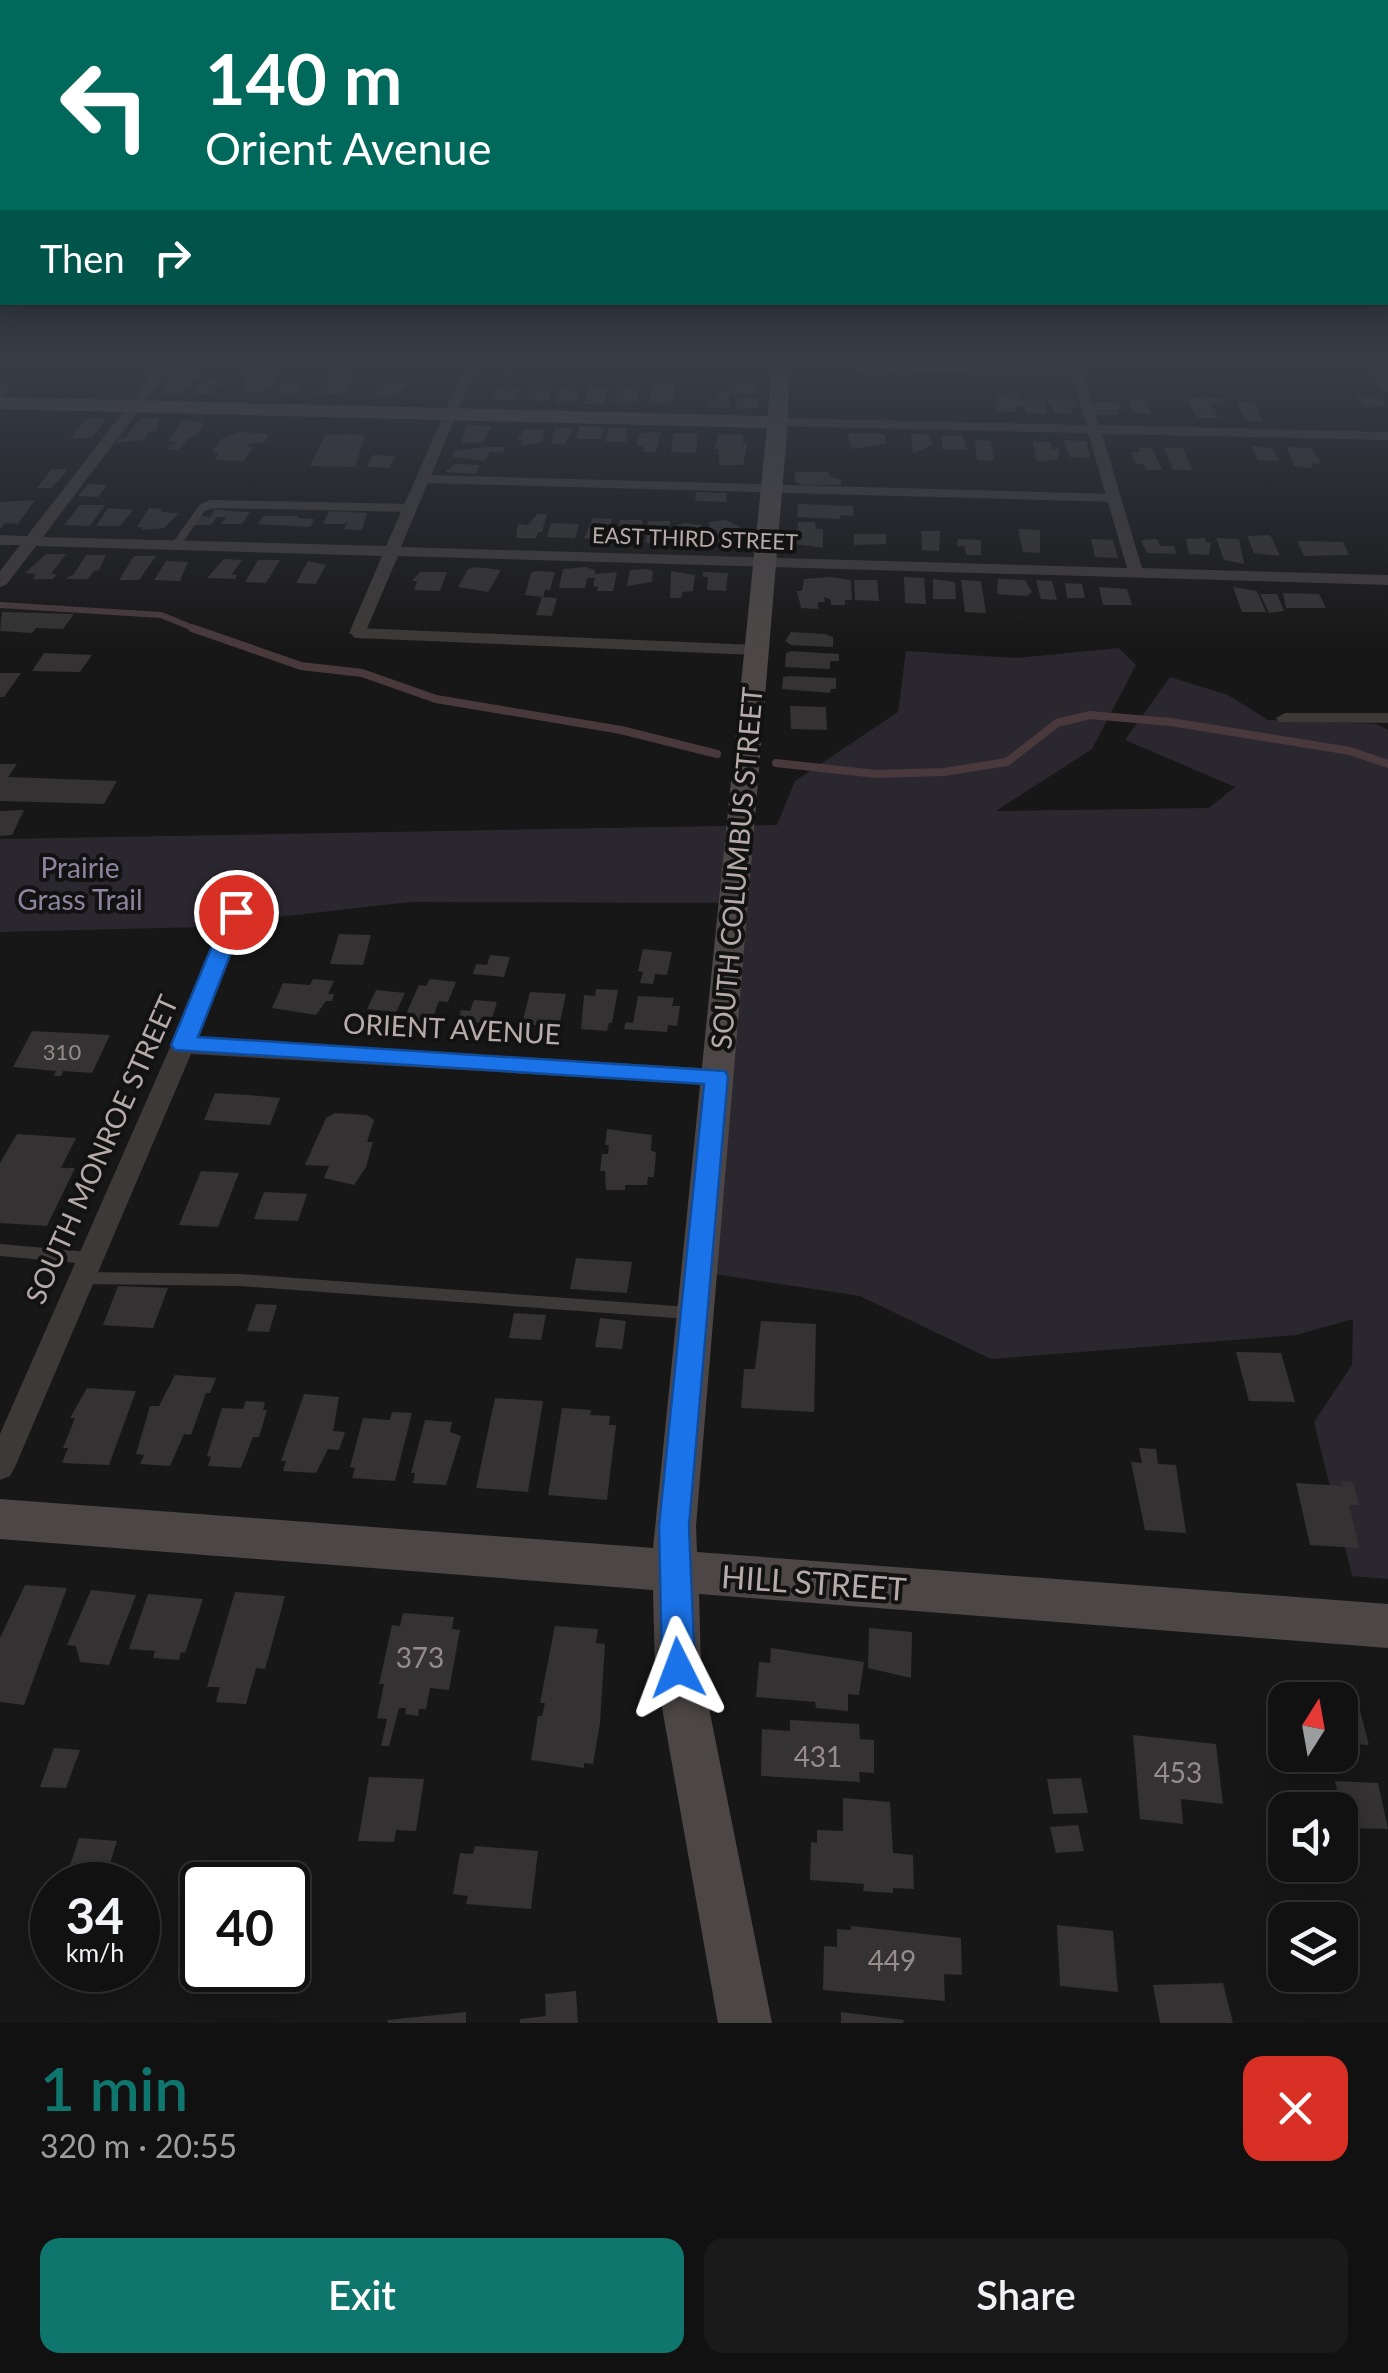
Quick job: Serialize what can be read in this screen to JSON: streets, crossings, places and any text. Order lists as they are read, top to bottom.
{
  "streets": {
    "street": [
      "EAST THIRD STREET",
      "SOUTH COLUMBUS STREET",
      "ORIENT AVENUE",
      "SOUTH MONROE STREET",
      "HILL STREET"
    ]
  },
  "crossings": [
    ["EAST THIRD STREET", "SOUTH COLUMBUS STREET"],
    ["SOUTH COLUMBUS STREET", "ORIENT AVENUE"],
    ["SOUTH COLUMBUS STREET", "HILL STREET"],
    ["ORIENT AVENUE", "SOUTH MONROE STREET"]
  ],
  "parks": ["Prairie Grass Trail"],
  "house_numbers": [
    "310",
    "373",
    "431",
    "453",
    "449"
  ],
  "north": "top",
  "page": {
    "turn": ["140 m", "Orient Avenue"],
    "then": "Then",
    "speed": "34 km/h",
    "limit": "40",
    "heading": ["1 min", "320 m · 20:55"],
    "buttons": ["Exit", "Share"]
  }
}
